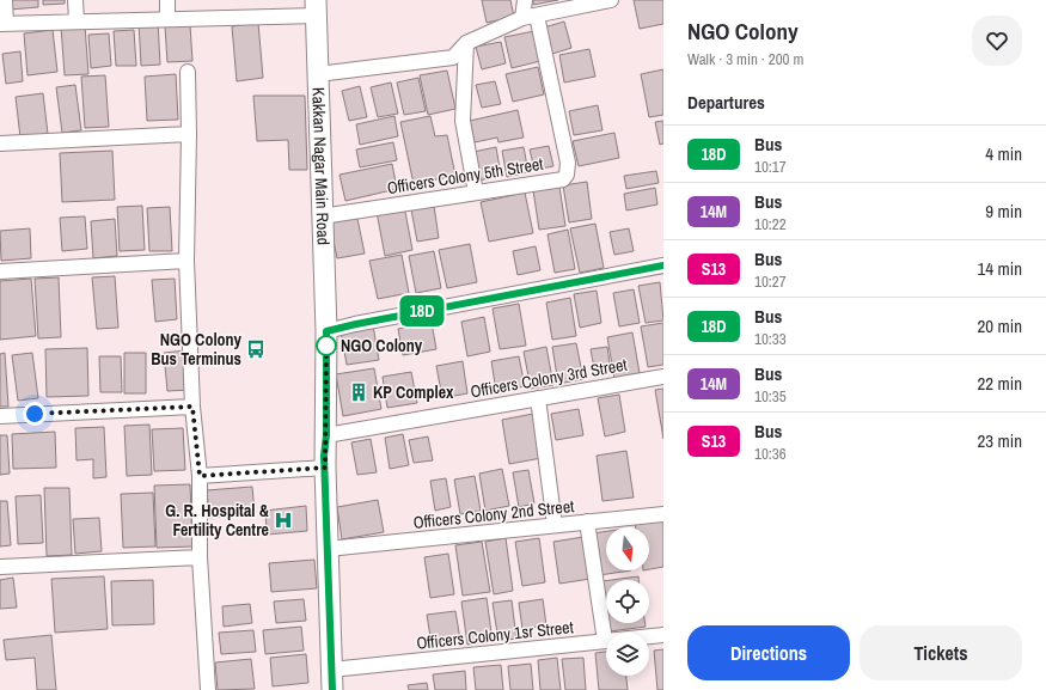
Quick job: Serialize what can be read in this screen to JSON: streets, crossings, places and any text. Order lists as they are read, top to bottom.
{
  "streets": {
    "street": [
      "Kakkan Nagar Main Road",
      "Officers Colony 5th Street",
      "Officers Colony 3rd Street",
      "Officers Colony 2nd Street",
      "Officers Colony 1sr Street"
    ]
  },
  "crossings": [
    ["Kakkan Nagar Main Road", "Officers Colony 5th Street"],
    ["Kakkan Nagar Main Road", "Officers Colony 3rd Street"],
    ["Kakkan Nagar Main Road", "Officers Colony 2nd Street"],
    ["Kakkan Nagar Main Road", "Officers Colony 1sr Street"]
  ],
  "places": {
    "other": ["NGO Colony"],
    "bus stop": ["NGO Colony Bus Terminus"],
    "building": ["KP Complex"],
    "hospital": ["G. R. Hospital & Fertility Centre"]
  },
  "lines": ["bus line 18D"],
  "north": "bottom",
  "page": {
    "on_map": "18D",
    "heading": [
      ["NGO Colony", "Walk · 3 min · 200 m"],
      "Departures"
    ],
    "list": [
      {
        "mark": "18D",
        "name": "Bus",
        "note": "10:17",
        "value": "4 min"
      },
      {
        "mark": "14M",
        "name": "Bus",
        "note": "10:22",
        "value": "9 min"
      },
      {
        "mark": "S13",
        "name": "Bus",
        "note": "10:27",
        "value": "14 min"
      },
      {
        "mark": "18D",
        "name": "Bus",
        "note": "10:33",
        "value": "20 min"
      },
      {
        "mark": "14M",
        "name": "Bus",
        "note": "10:35",
        "value": "22 min"
      },
      {
        "mark": "S13",
        "name": "Bus",
        "note": "10:36",
        "value": "23 min"
      }
    ],
    "buttons": ["Directions", "Tickets"]
  }
}
